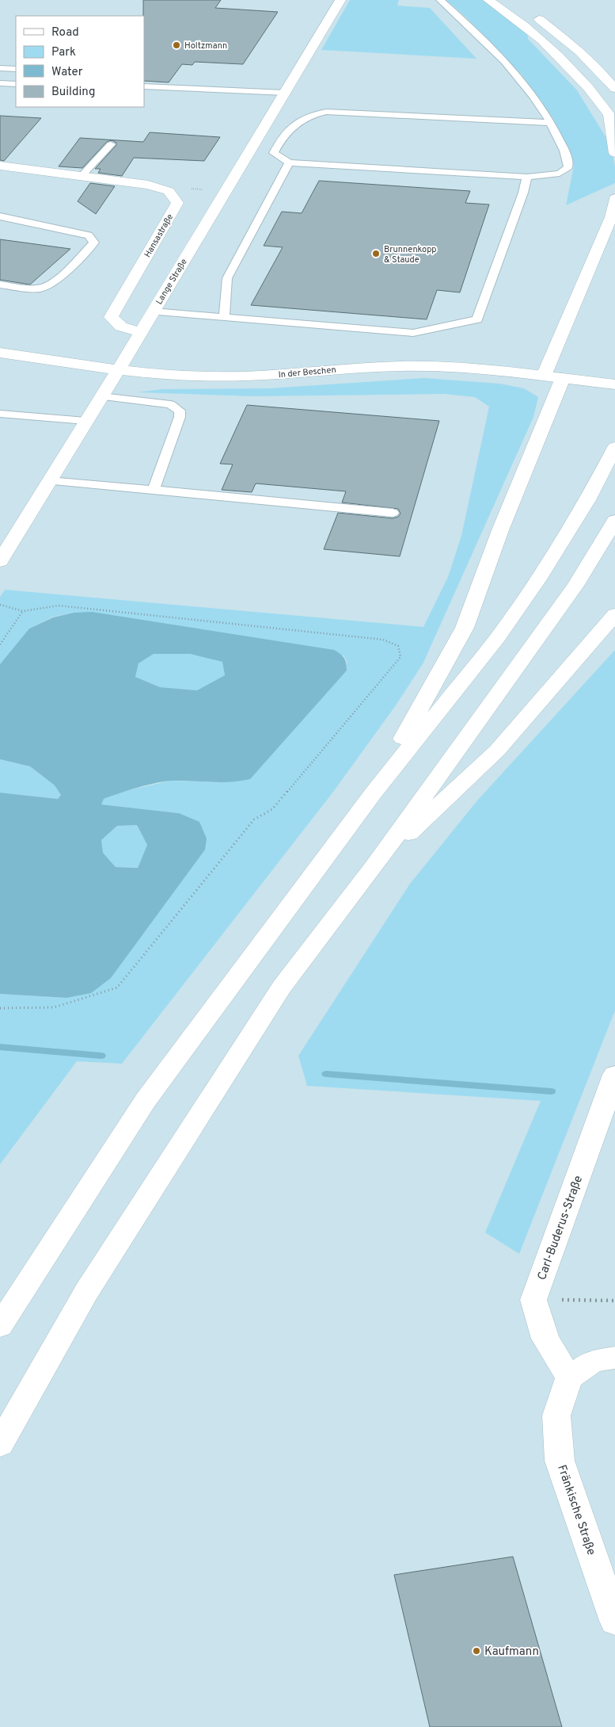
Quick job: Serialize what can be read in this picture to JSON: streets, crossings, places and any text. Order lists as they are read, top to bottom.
{
  "streets": {
    "main road": [
      "Hansastraße",
      "Lange Straße",
      "In der Beschen",
      "Carl-Buderus-Straße",
      "Fränkische Straße"
    ]
  },
  "crossings": [
    ["Hansastraße", "Lange Straße"],
    ["Lange Straße", "In der Beschen"]
  ],
  "places": ["Holtzmann", "Brunnenkopp & Staude", "Kaufmann"],
  "legend": [
    "Road",
    "Park",
    "Water",
    "Building"
  ]
}
